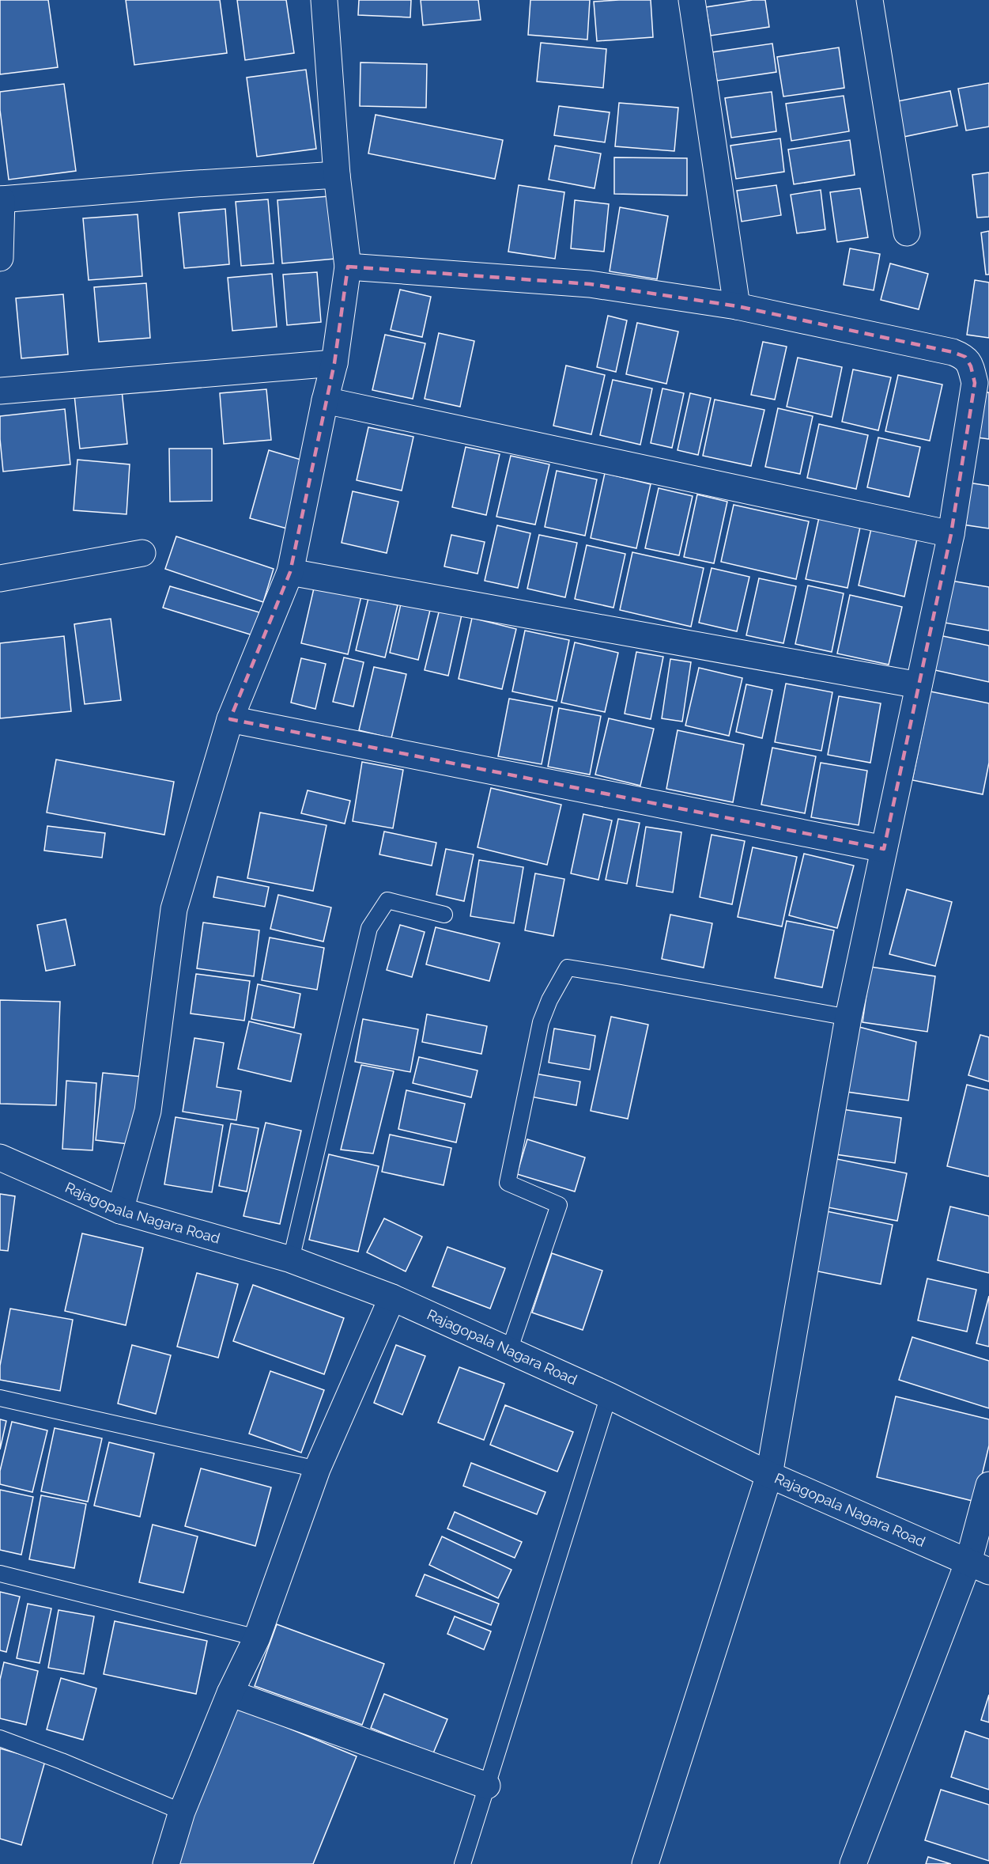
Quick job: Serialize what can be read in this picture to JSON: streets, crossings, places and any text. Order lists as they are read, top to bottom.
{
  "streets": {
    "street": ["Rajagopala Nagara Road"]
  }
}
